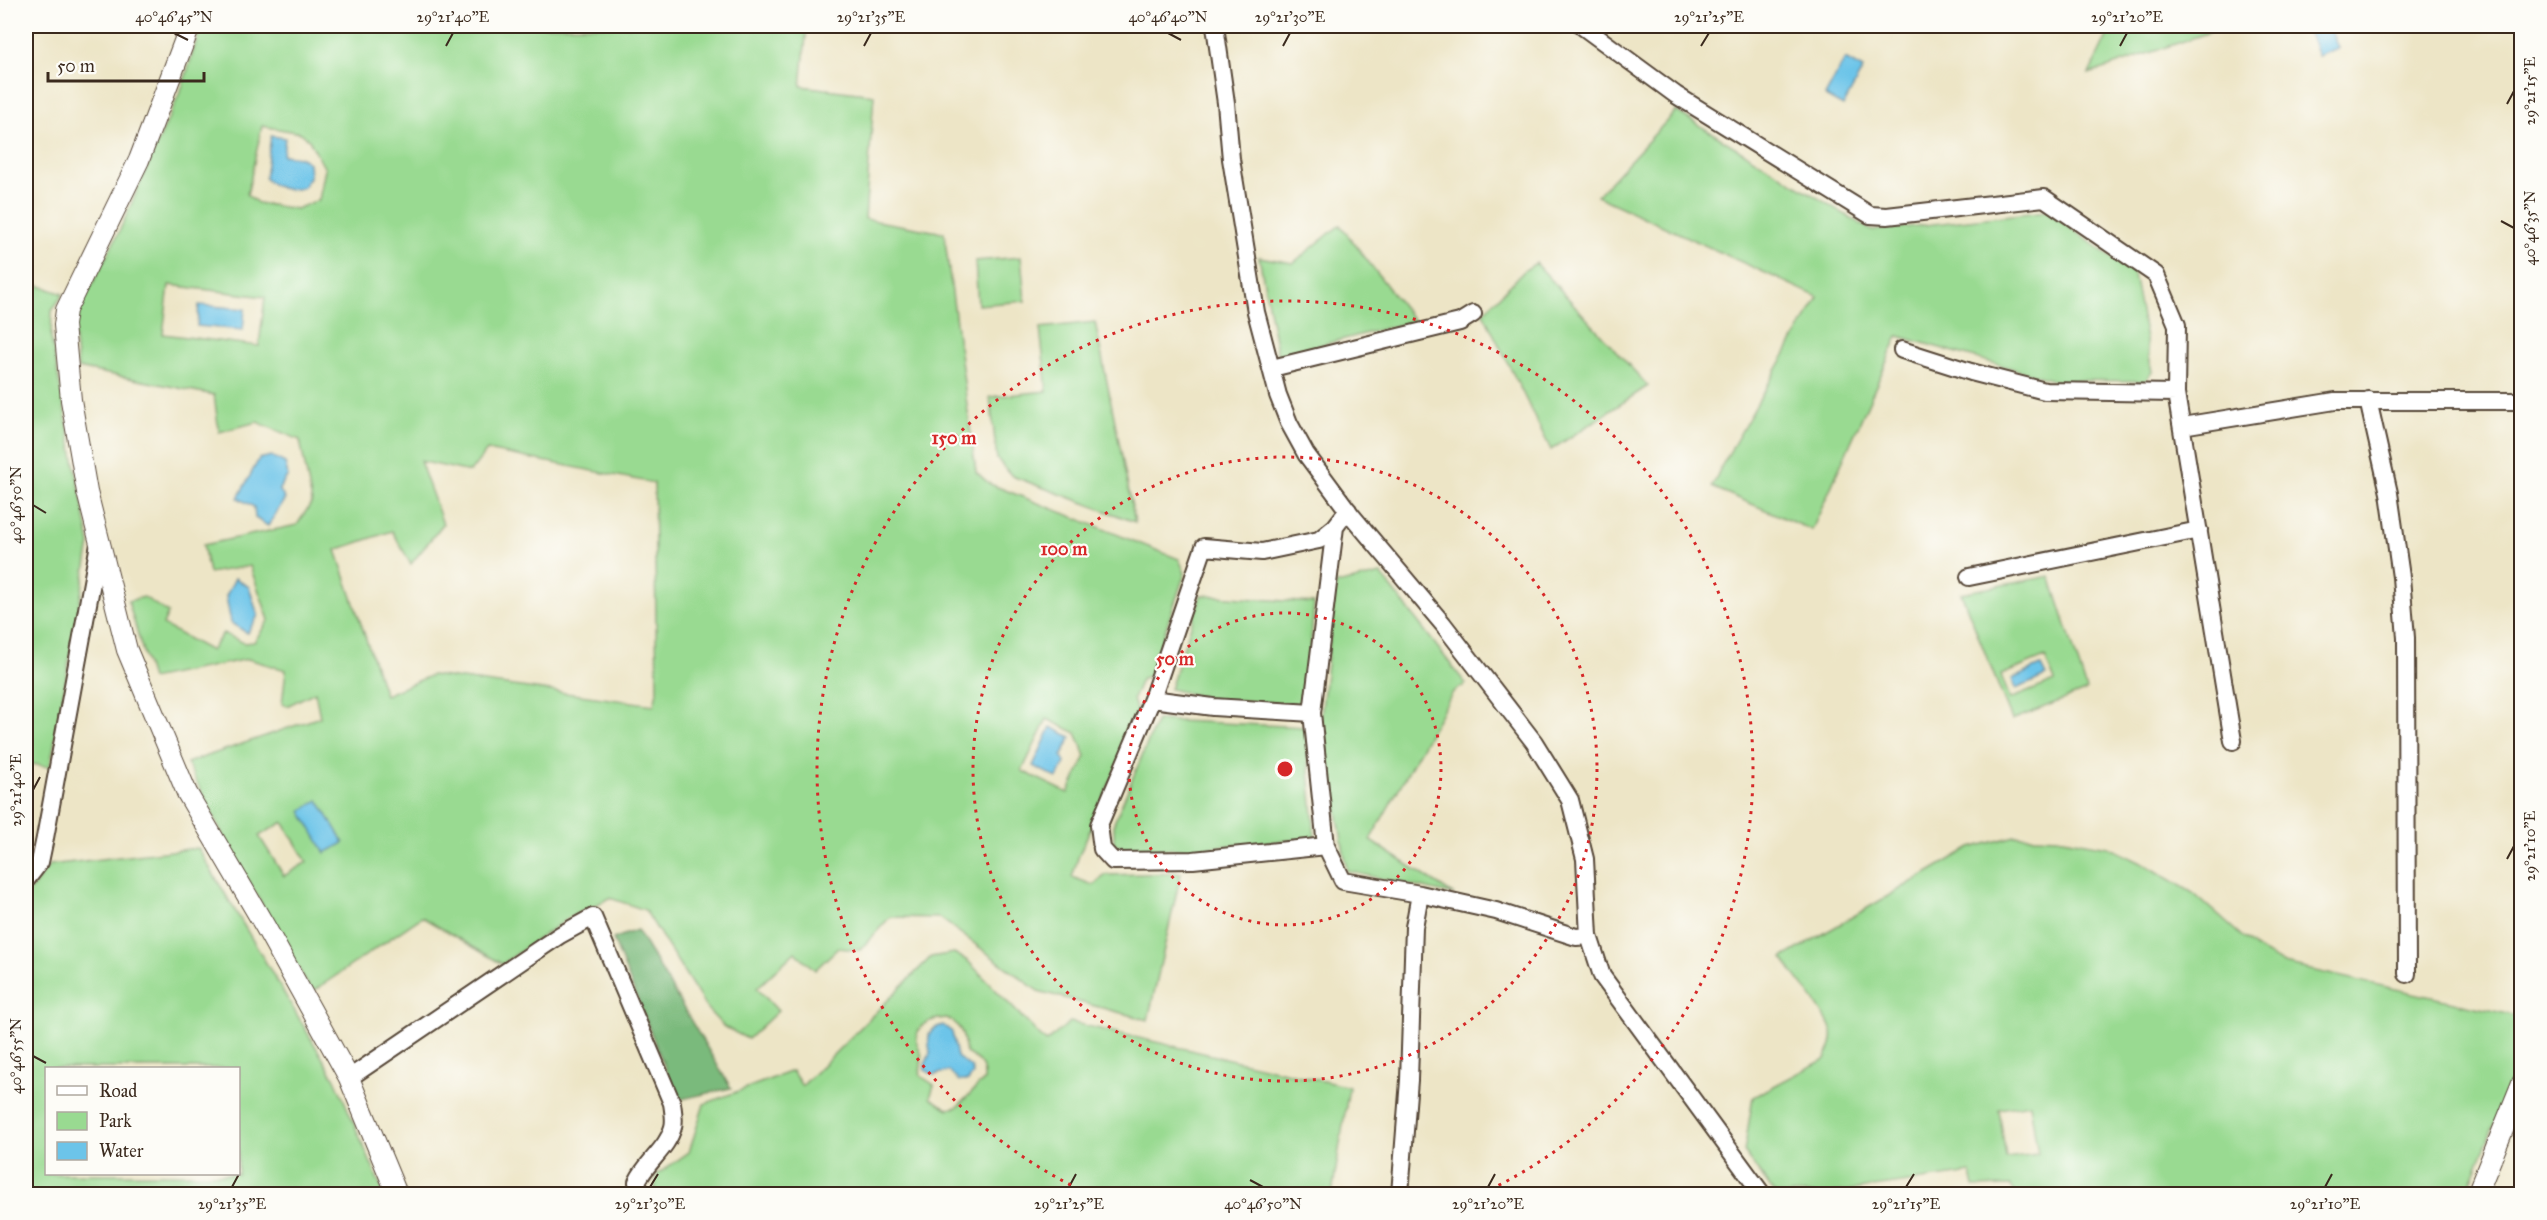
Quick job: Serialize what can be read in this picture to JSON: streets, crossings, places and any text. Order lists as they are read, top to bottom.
{
  "legend": ["Road", "Park", "Water"],
  "scale_bar": "50 m",
  "coordinates": [
    "40°46'45\"N",
    "29°21'40\"E",
    "29°21'35\"E",
    "40°46'40\"N",
    "29°21'30\"E",
    "29°21'25\"E",
    "29°21'20\"E",
    "29°21'15\"E",
    "40°46'35\"N",
    "40°46'50\"N",
    "29°21'10\"E",
    "40°46'55\"N"
  ],
  "rings": ["150 m", "100 m", "50 m"]
}
